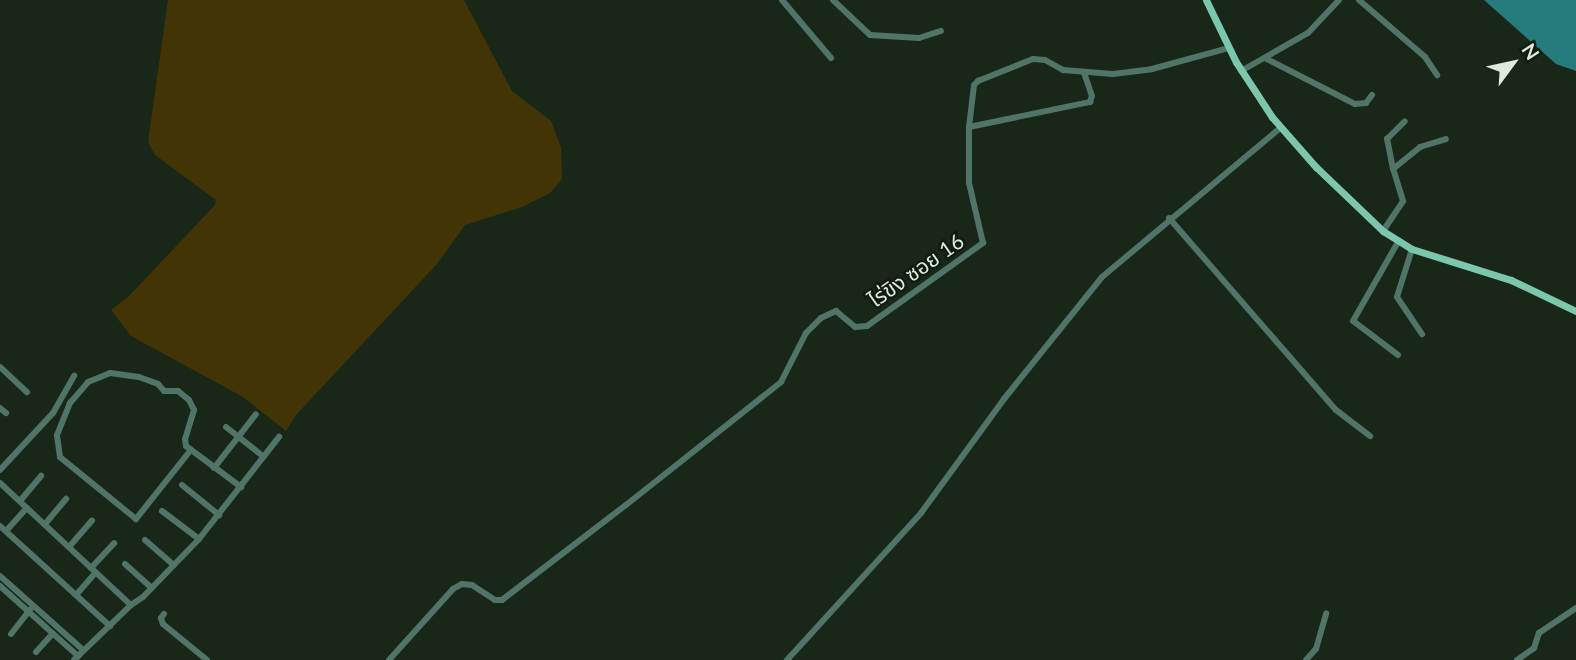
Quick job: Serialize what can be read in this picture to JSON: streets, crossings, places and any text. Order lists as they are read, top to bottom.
{
  "streets": {
    "street": ["ไร่ขิง ซอย 16"]
  },
  "north": "top right"
}
